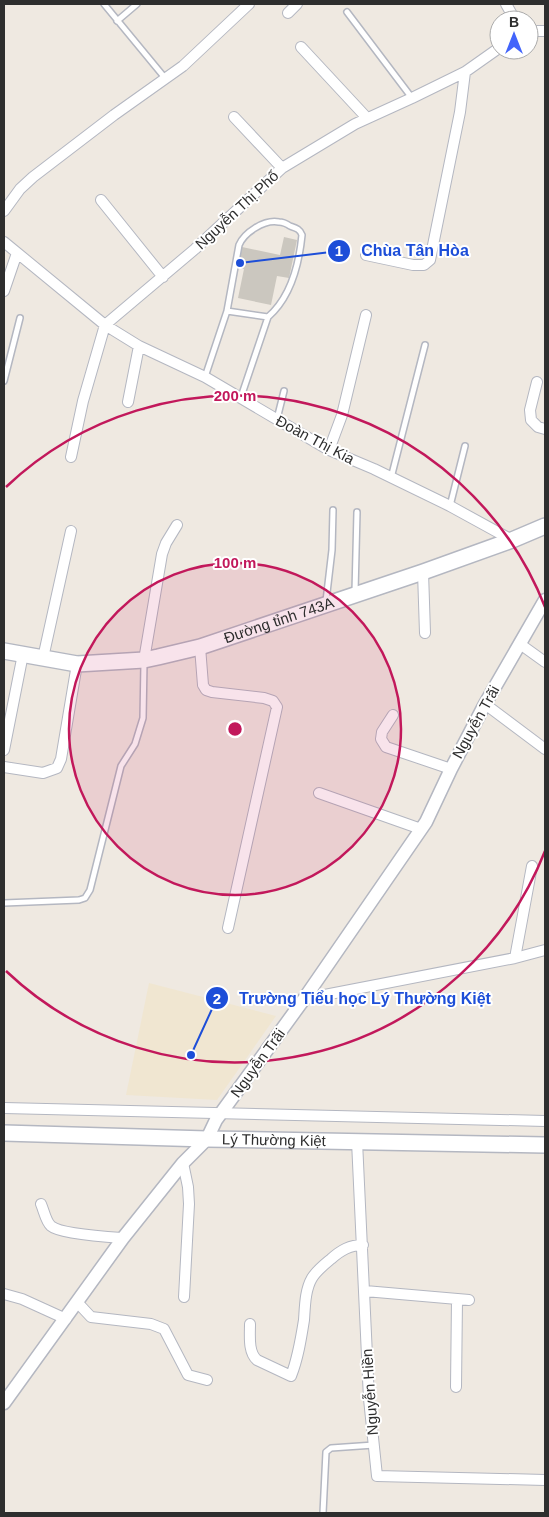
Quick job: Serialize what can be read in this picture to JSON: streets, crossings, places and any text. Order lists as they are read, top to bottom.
{
  "streets": {
    "main road": ["Đường tỉnh 743A", "Lý Thường Kiệt"],
    "street": [
      "Nguyễn Thị Phố",
      "Đoàn Thị Kia",
      "Nguyễn Trãi",
      "Nguyễn Hiền"
    ]
  },
  "crossings": [
    ["Nguyễn Thị Phố", "Đoàn Thị Kia"],
    ["Đoàn Thị Kia", "Đường tỉnh 743A"],
    ["Nguyễn Trãi", "Lý Thường Kiệt"],
    ["Lý Thường Kiệt", "Nguyễn Hiền"]
  ],
  "places": ["Chùa Tân Hòa", "Trường Tiểu học Lý Thường Kiệt"],
  "north": "top",
  "rings": ["200 m", "100 m"]
}
